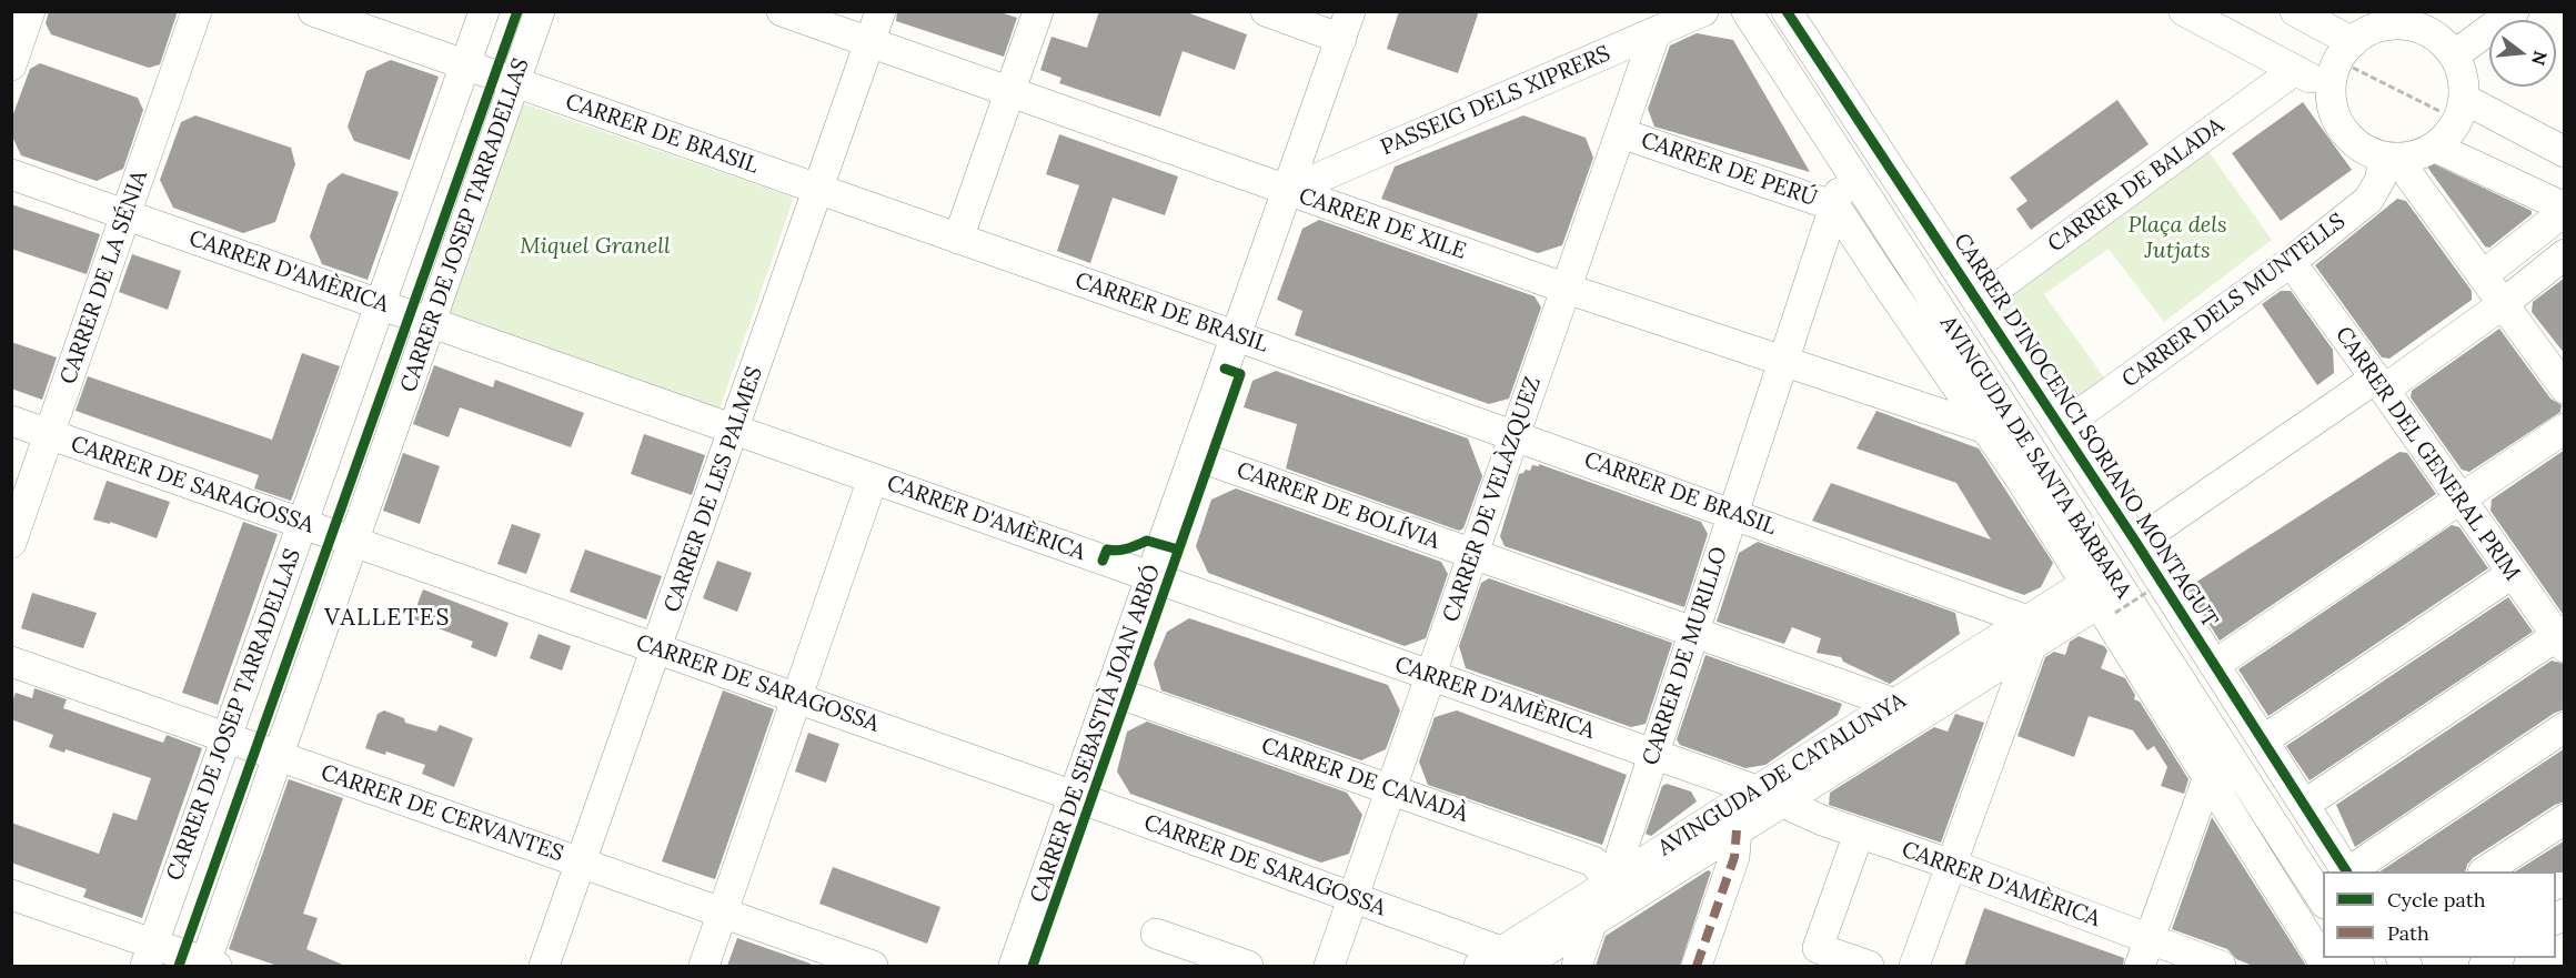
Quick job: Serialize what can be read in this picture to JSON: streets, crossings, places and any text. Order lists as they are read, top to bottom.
{
  "streets": {
    "street": [
      "PASSEIG DELS XIPRERS",
      "CARRER DE BRASIL",
      "CARRER DE PERÚ",
      "CARRER DE BALADA",
      "CARRER DE XILE",
      "CARRER DE JOSEP TARRADELLAS",
      "CARRER D'AMÈRICA",
      "CARRER DE LA SÉNIA",
      "CARRER DELS MUNTELLS",
      "CARRER D'INOCENCI SORIANO MONTAGUT",
      "CARRER DEL GENERAL PRIM",
      "AVINGUDA DE SANTA BÀRBARA",
      "CARRER DE SARAGOSSA",
      "CARRER DE LES PALMES",
      "CARRER DE VELÀZQUEZ",
      "CARRER DE BOLÍVIA",
      "CARRER DE MURILLO",
      "CARRER DE SEBASTIÀ JOAN ARBÓ",
      "AVINGUDA DE CATALUNYA",
      "CARRER DE CANADÀ",
      "CARRER DE CERVANTES"
    ]
  },
  "crossings": [
    ["PASSEIG DELS XIPRERS", "CARRER DE XILE"],
    ["PASSEIG DELS XIPRERS", "CARRER DE VELÀZQUEZ"],
    ["PASSEIG DELS XIPRERS", "CARRER DE SEBASTIÀ JOAN ARBÓ"],
    ["CARRER DE BRASIL", "CARRER DE JOSEP TARRADELLAS"],
    ["CARRER DE BRASIL", "CARRER DE LES PALMES"],
    ["CARRER DE BRASIL", "CARRER DE VELÀZQUEZ"],
    ["CARRER DE BRASIL", "CARRER DE MURILLO"],
    ["CARRER DE BRASIL", "CARRER DE SEBASTIÀ JOAN ARBÓ"],
    ["CARRER DE BRASIL", "AVINGUDA DE CATALUNYA"],
    ["CARRER DE PERÚ", "AVINGUDA DE SANTA BÀRBARA"],
    ["CARRER DE PERÚ", "CARRER DE VELÀZQUEZ"],
    ["CARRER DE PERÚ", "CARRER DE MURILLO"],
    ["CARRER DE BALADA", "CARRER D'INOCENCI SORIANO MONTAGUT"],
    ["CARRER DE XILE", "AVINGUDA DE SANTA BÀRBARA"],
    ["CARRER DE XILE", "CARRER DE LES PALMES"],
    ["CARRER DE XILE", "CARRER DE VELÀZQUEZ"],
    ["CARRER DE XILE", "CARRER DE MURILLO"],
    ["CARRER DE XILE", "CARRER DE SEBASTIÀ JOAN ARBÓ"],
    ["CARRER DE JOSEP TARRADELLAS", "CARRER D'AMÈRICA"],
    ["CARRER DE JOSEP TARRADELLAS", "CARRER DE SARAGOSSA"],
    ["CARRER DE JOSEP TARRADELLAS", "CARRER DE CERVANTES"],
    ["CARRER D'AMÈRICA", "CARRER DE LA SÉNIA"],
    ["CARRER D'AMÈRICA", "CARRER DE LES PALMES"],
    ["CARRER D'AMÈRICA", "CARRER DE VELÀZQUEZ"],
    ["CARRER D'AMÈRICA", "CARRER DE MURILLO"],
    ["CARRER D'AMÈRICA", "CARRER DE SEBASTIÀ JOAN ARBÓ"],
    ["CARRER D'AMÈRICA", "AVINGUDA DE CATALUNYA"],
    ["CARRER DE LA SÉNIA", "CARRER DE SARAGOSSA"],
    ["CARRER DELS MUNTELLS", "CARRER D'INOCENCI SORIANO MONTAGUT"],
    ["CARRER DELS MUNTELLS", "CARRER DEL GENERAL PRIM"],
    ["AVINGUDA DE SANTA BÀRBARA", "CARRER DE MURILLO"],
    ["CARRER DE SARAGOSSA", "CARRER DE LES PALMES"],
    ["CARRER DE SARAGOSSA", "CARRER DE VELÀZQUEZ"],
    ["CARRER DE SARAGOSSA", "CARRER DE SEBASTIÀ JOAN ARBÓ"],
    ["CARRER DE SARAGOSSA", "AVINGUDA DE CATALUNYA"],
    ["CARRER DE LES PALMES", "CARRER DE CERVANTES"],
    ["CARRER DE VELÀZQUEZ", "CARRER DE BOLÍVIA"],
    ["CARRER DE VELÀZQUEZ", "CARRER DE CANADÀ"],
    ["CARRER DE BOLÍVIA", "CARRER DE MURILLO"],
    ["CARRER DE BOLÍVIA", "CARRER DE SEBASTIÀ JOAN ARBÓ"],
    ["CARRER DE BOLÍVIA", "AVINGUDA DE CATALUNYA"],
    ["CARRER DE MURILLO", "AVINGUDA DE CATALUNYA"],
    ["CARRER DE MURILLO", "CARRER DE CANADÀ"],
    ["CARRER DE SEBASTIÀ JOAN ARBÓ", "CARRER DE CANADÀ"],
    ["AVINGUDA DE CATALUNYA", "CARRER DE CANADÀ"]
  ],
  "districts": ["VALLETES"],
  "parks": ["Plaça dels Jutjats", "Miquel Granell"],
  "legend": ["Cycle path", "Path"],
  "north": "right"
}
